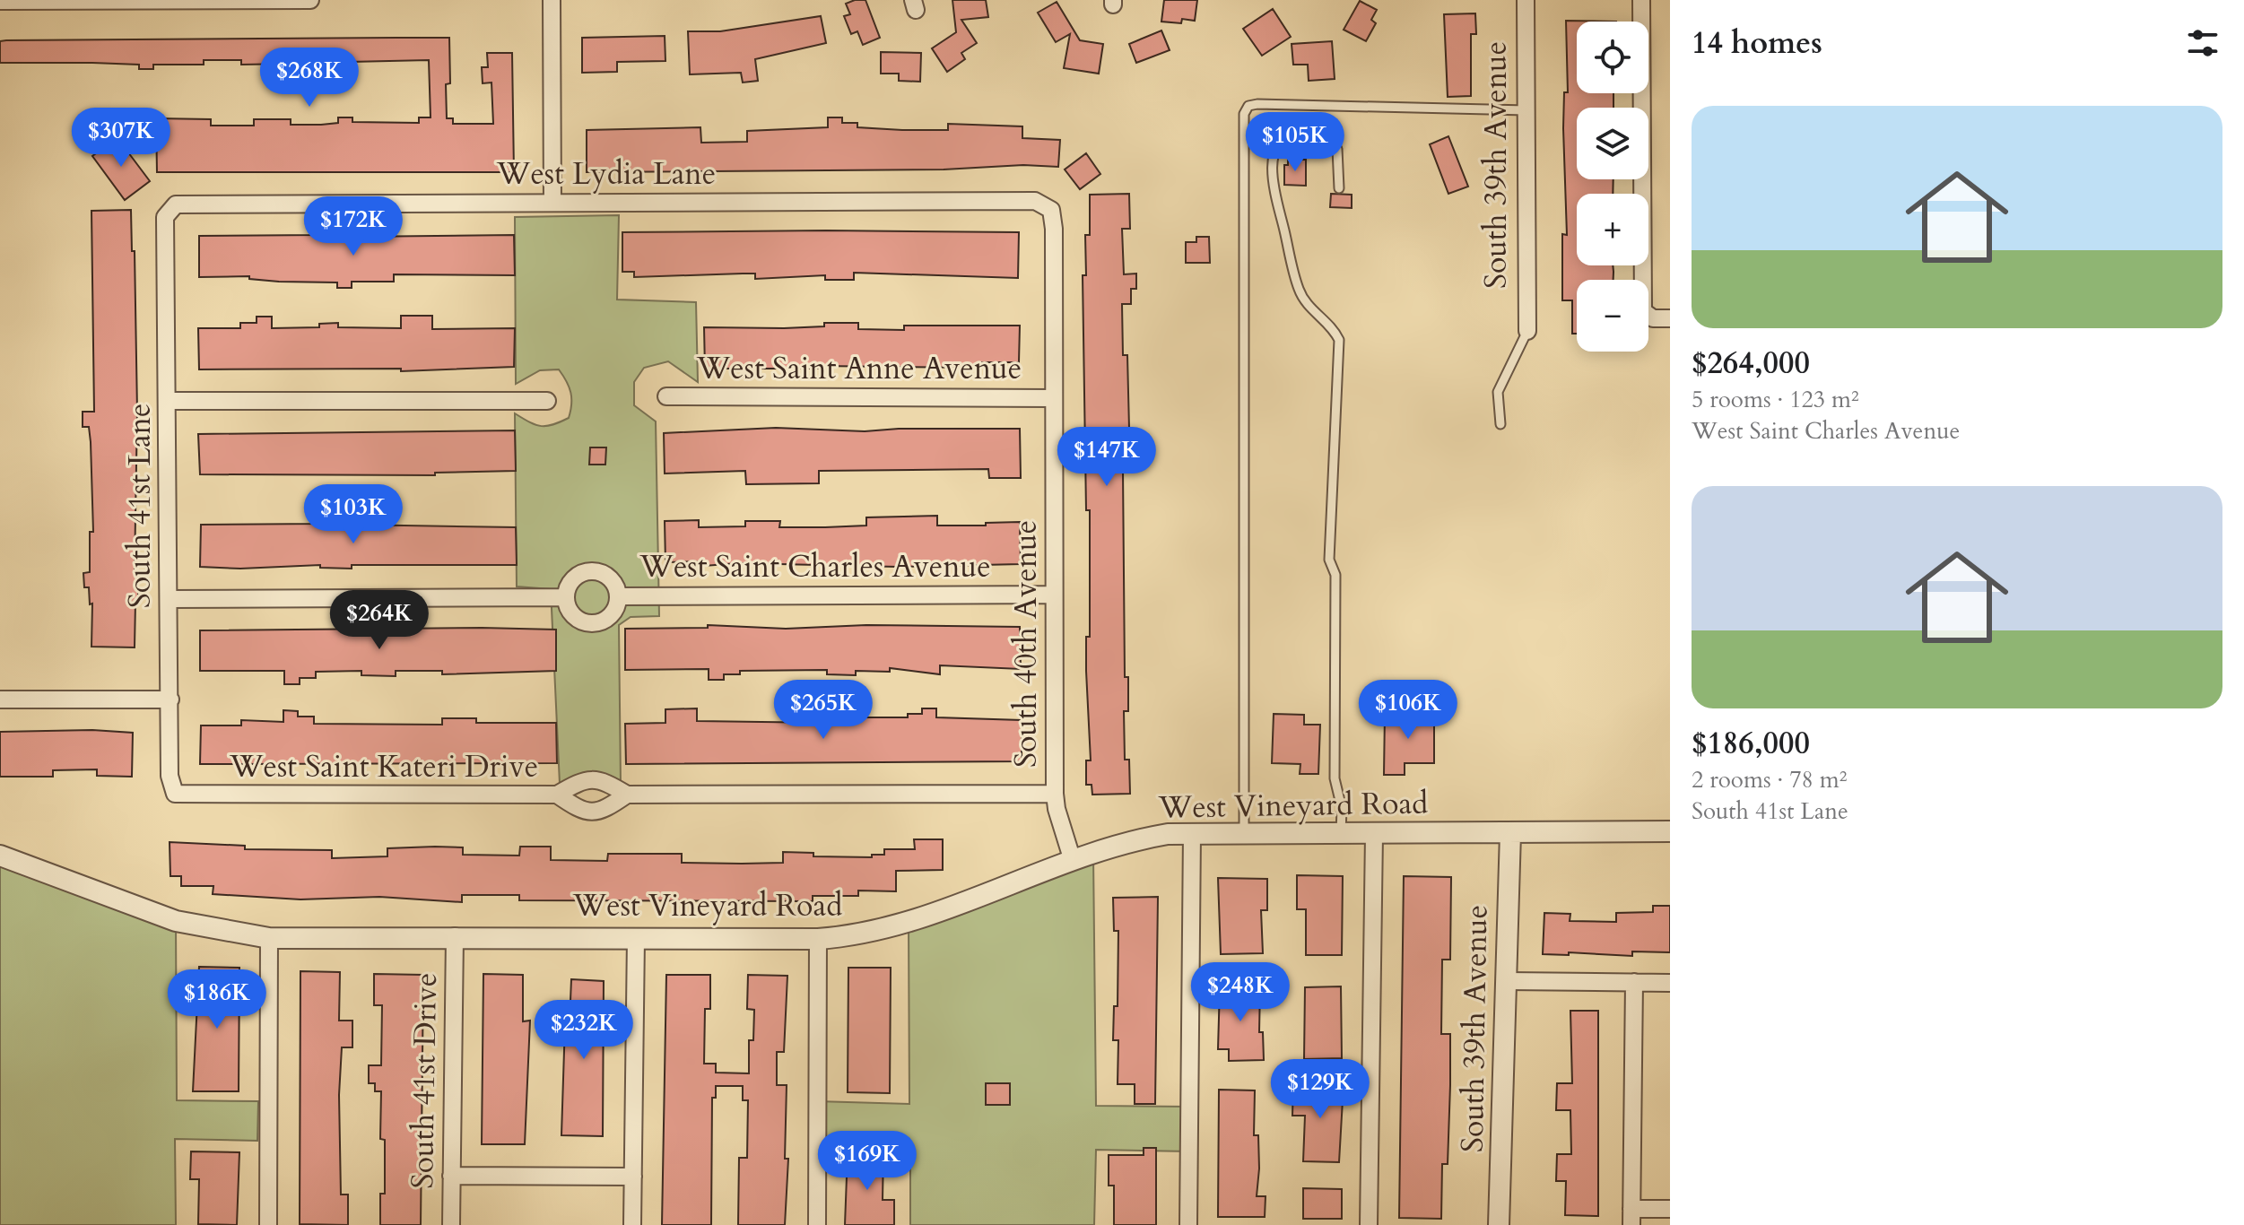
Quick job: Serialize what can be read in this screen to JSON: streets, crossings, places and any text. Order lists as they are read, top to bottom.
{
  "streets": {
    "street": [
      "South 39th Avenue",
      "West Lydia Lane",
      "West Saint Anne Avenue",
      "South 41st Lane",
      "West Saint Charles Avenue",
      "South 40th Avenue",
      "West Saint Kateri Drive",
      "West Vineyard Road",
      "South 41st Drive"
    ]
  },
  "crossings": [
    ["South 39th Avenue", "West Vineyard Road"],
    ["West Lydia Lane", "South 41st Lane"],
    ["West Lydia Lane", "South 40th Avenue"],
    ["West Saint Anne Avenue", "South 40th Avenue"],
    ["South 41st Lane", "West Saint Kateri Drive"],
    ["West Saint Charles Avenue", "South 40th Avenue"],
    ["South 40th Avenue", "West Saint Kateri Drive"],
    ["South 40th Avenue", "West Vineyard Road"],
    ["West Vineyard Road", "South 41st Drive"]
  ],
  "page": {
    "heading": "14 homes",
    "map_buttons": ["+", "−"],
    "price": [
      "$268K",
      "$307K",
      "$105K",
      "$172K",
      "$147K",
      "$103K",
      "$264K",
      "$265K",
      "$106K",
      "$248K",
      "$186K",
      "$232K",
      "$129K",
      "$169K"
    ],
    "list": [
      {
        "name": "$264,000",
        "note": "5 rooms · 123 m² · West Saint Charles Avenue"
      },
      {
        "name": "$186,000",
        "note": "2 rooms · 78 m² · South 41st Lane"
      }
    ]
  }
}
